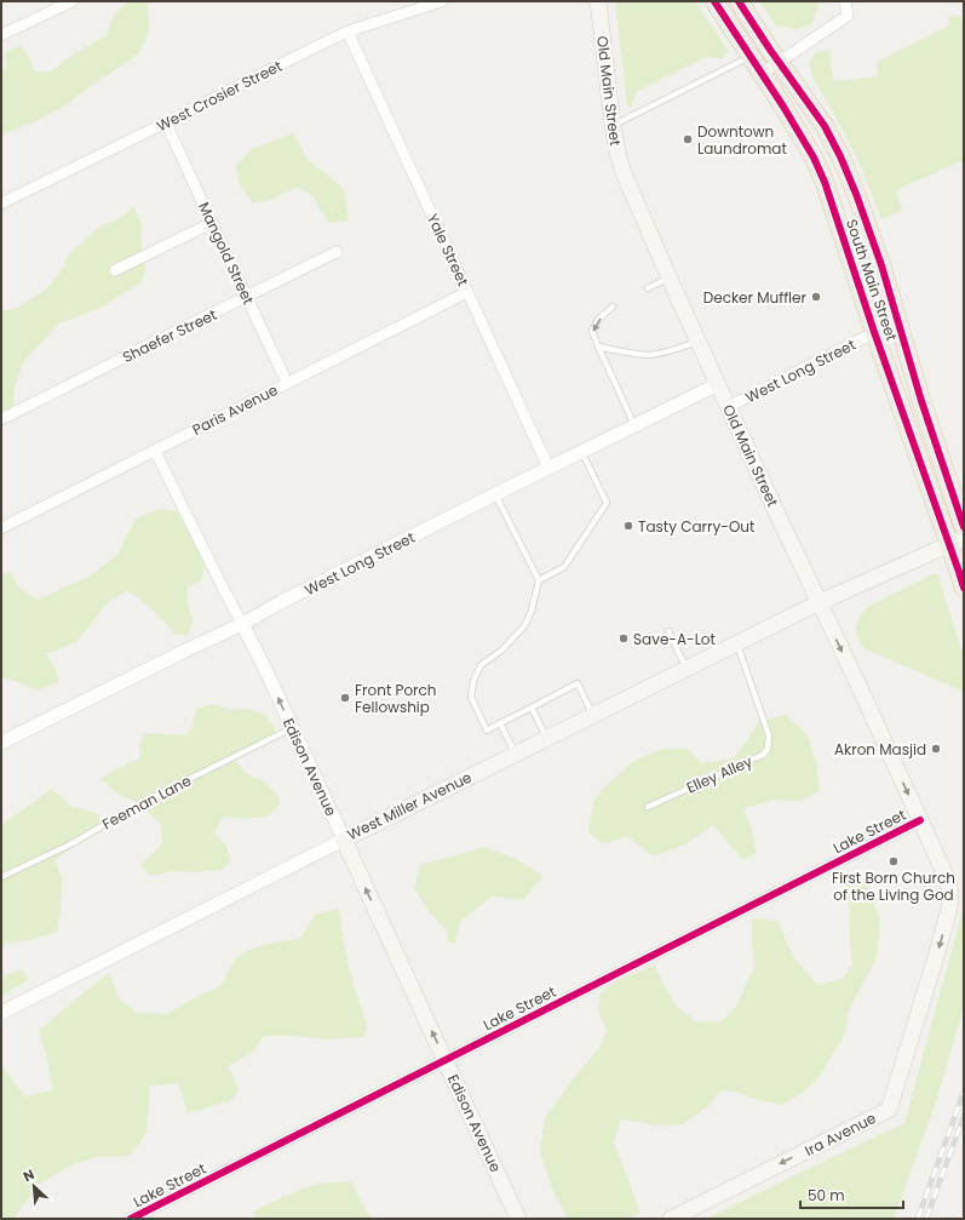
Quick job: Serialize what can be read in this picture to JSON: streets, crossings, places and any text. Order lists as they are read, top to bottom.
{
  "streets": {
    "main road": [
      "Old Main Street",
      "South Main Street",
      "Edison Avenue",
      "West Miller Avenue",
      "Ira Avenue"
    ],
    "street": [
      "West Crosier Street",
      "Yale Street",
      "Mangold Street",
      "Shaefer Street",
      "West Long Street",
      "Paris Avenue",
      "Lake Street"
    ],
    "lane": ["Elley Alley", "Feeman Lane"]
  },
  "crossings": [
    ["Old Main Street", "West Long Street"],
    ["Old Main Street", "West Miller Avenue"],
    ["Old Main Street", "Lake Street"],
    ["Old Main Street", "Ira Avenue"],
    ["West Crosier Street", "Yale Street"],
    ["West Crosier Street", "Mangold Street"],
    ["Yale Street", "West Long Street"],
    ["Yale Street", "Paris Avenue"],
    ["Mangold Street", "Shaefer Street"],
    ["Mangold Street", "Paris Avenue"],
    ["South Main Street", "West Long Street"],
    ["South Main Street", "West Miller Avenue"],
    ["West Long Street", "Edison Avenue"],
    ["Paris Avenue", "Edison Avenue"],
    ["Edison Avenue", "Feeman Lane"],
    ["Edison Avenue", "West Miller Avenue"],
    ["Edison Avenue", "Lake Street"],
    ["Elley Alley", "West Miller Avenue"]
  ],
  "one_way": ["Edison Avenue", "Ira Avenue"],
  "places": [
    "Downtown Laundromat",
    "Decker Muffler",
    "Tasty Carry-Out",
    "Save-A-Lot",
    "Front Porch Fellowship",
    "Akron Masjid",
    "First Born Church of the Living God"
  ],
  "scale_bar": "50 m",
  "north": "top left"
}
